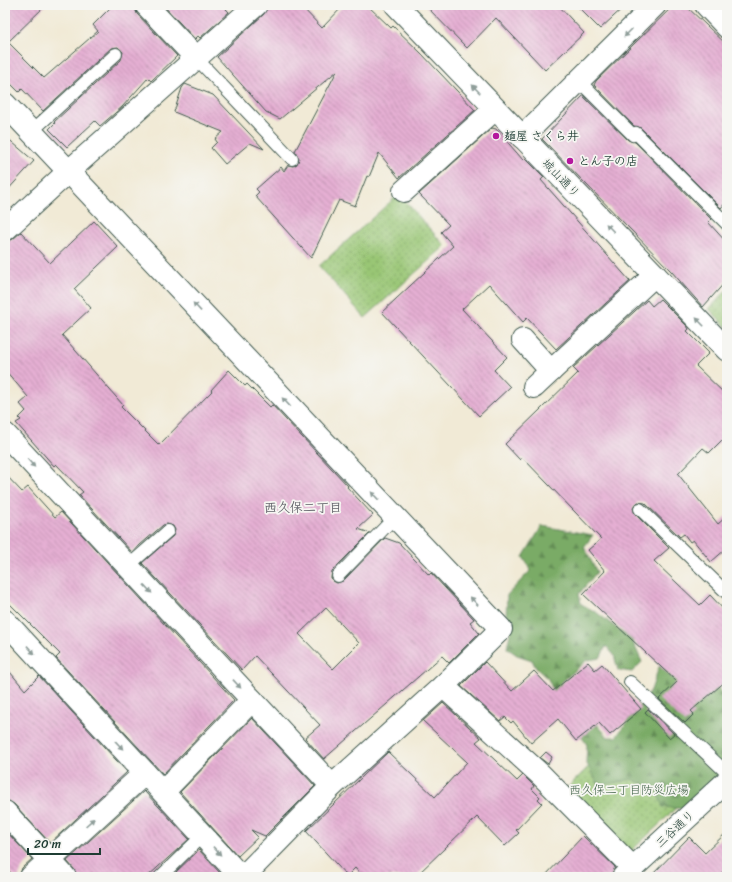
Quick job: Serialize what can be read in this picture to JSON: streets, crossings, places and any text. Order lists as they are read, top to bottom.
{
  "streets": {
    "street": ["城山通り", "三谷通り"]
  },
  "one_way": ["城山通り"],
  "districts": ["西久保二丁目"],
  "parks": ["西久保二丁目防災広場"],
  "places": ["麺屋 さくら井", "とん子の店"],
  "scale_bar": "20 m"
}
